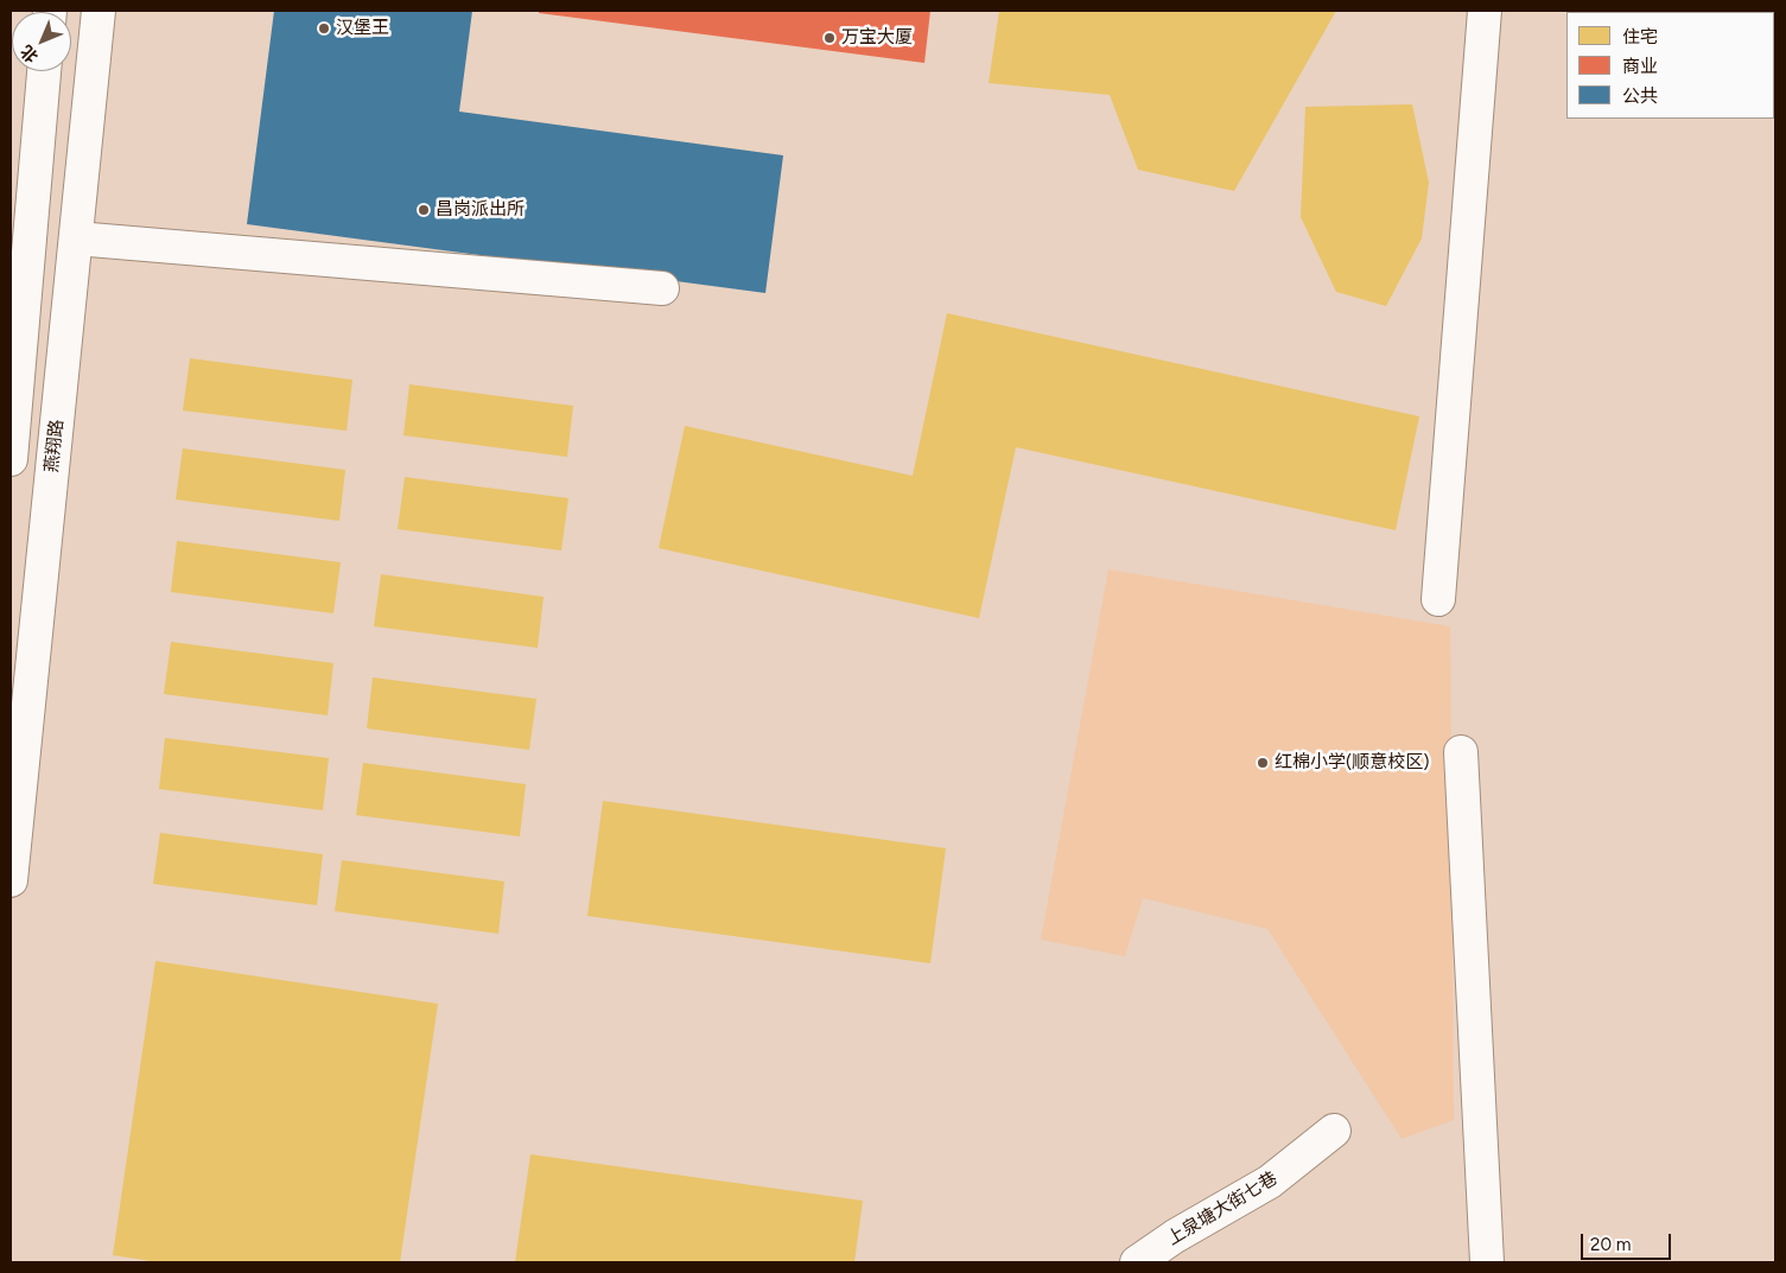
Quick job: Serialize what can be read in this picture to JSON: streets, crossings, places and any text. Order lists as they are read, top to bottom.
{
  "streets": {
    "main road": ["燕翔路", "上泉塘大街七巷"]
  },
  "places": [
    "汉堡王",
    "万宝大厦",
    "昌岗派出所",
    "红棉小学(顺意校区)"
  ],
  "legend": ["住宅", "商业", "公共"],
  "scale_bar": "20 m",
  "north": "bottom left"
}
